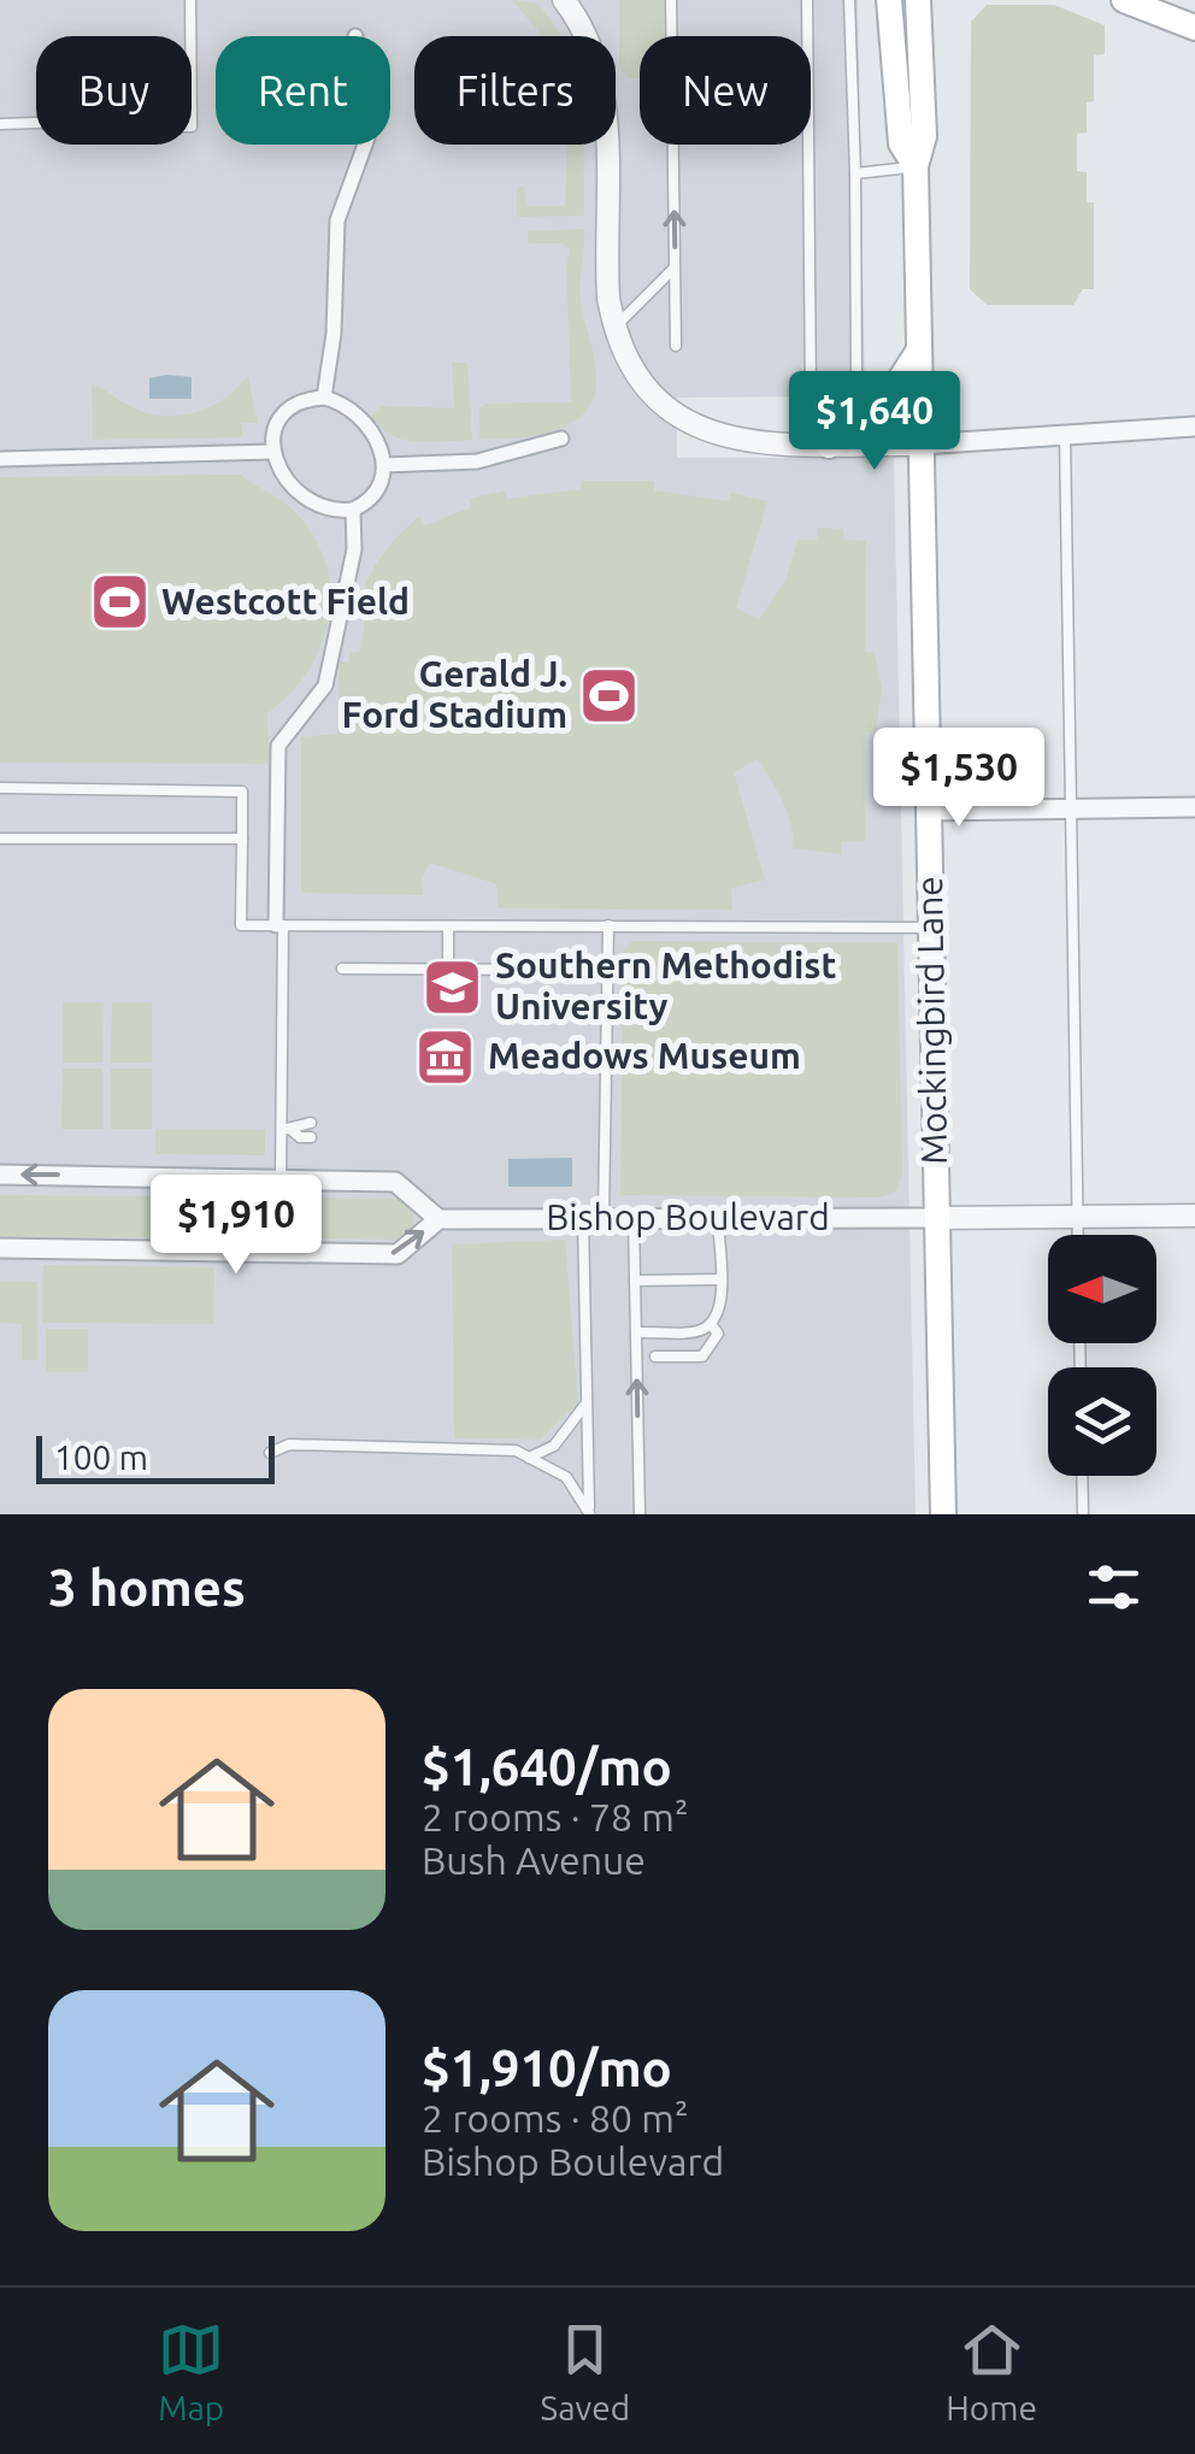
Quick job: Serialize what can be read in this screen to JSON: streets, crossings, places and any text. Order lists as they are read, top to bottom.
{
  "streets": {
    "main road": ["Mockingbird Lane"],
    "street": ["Bishop Boulevard"]
  },
  "crossings": [
    ["Mockingbird Lane", "Bishop Boulevard"]
  ],
  "places": {
    "sports": ["Westcott Field", "Gerald J. Ford Stadium"],
    "school or university": ["Southern Methodist University"],
    "museum": ["Meadows Museum"]
  },
  "scale_bar": "100 m",
  "north": "left",
  "page": {
    "chip": [
      "Buy",
      "Rent",
      "Filters",
      "New"
    ],
    "price": ["$1,640", "$1,530", "$1,910"],
    "scale": "100 m",
    "heading": "3 homes",
    "list": [
      {
        "name": "$1,640/mo",
        "note": "2 rooms · 78 m² · Bush Avenue"
      },
      {
        "name": "$1,910/mo",
        "note": "2 rooms · 80 m² · Bishop Boulevard"
      }
    ],
    "tabs": ["Map", "Saved", "Home"]
  }
}
